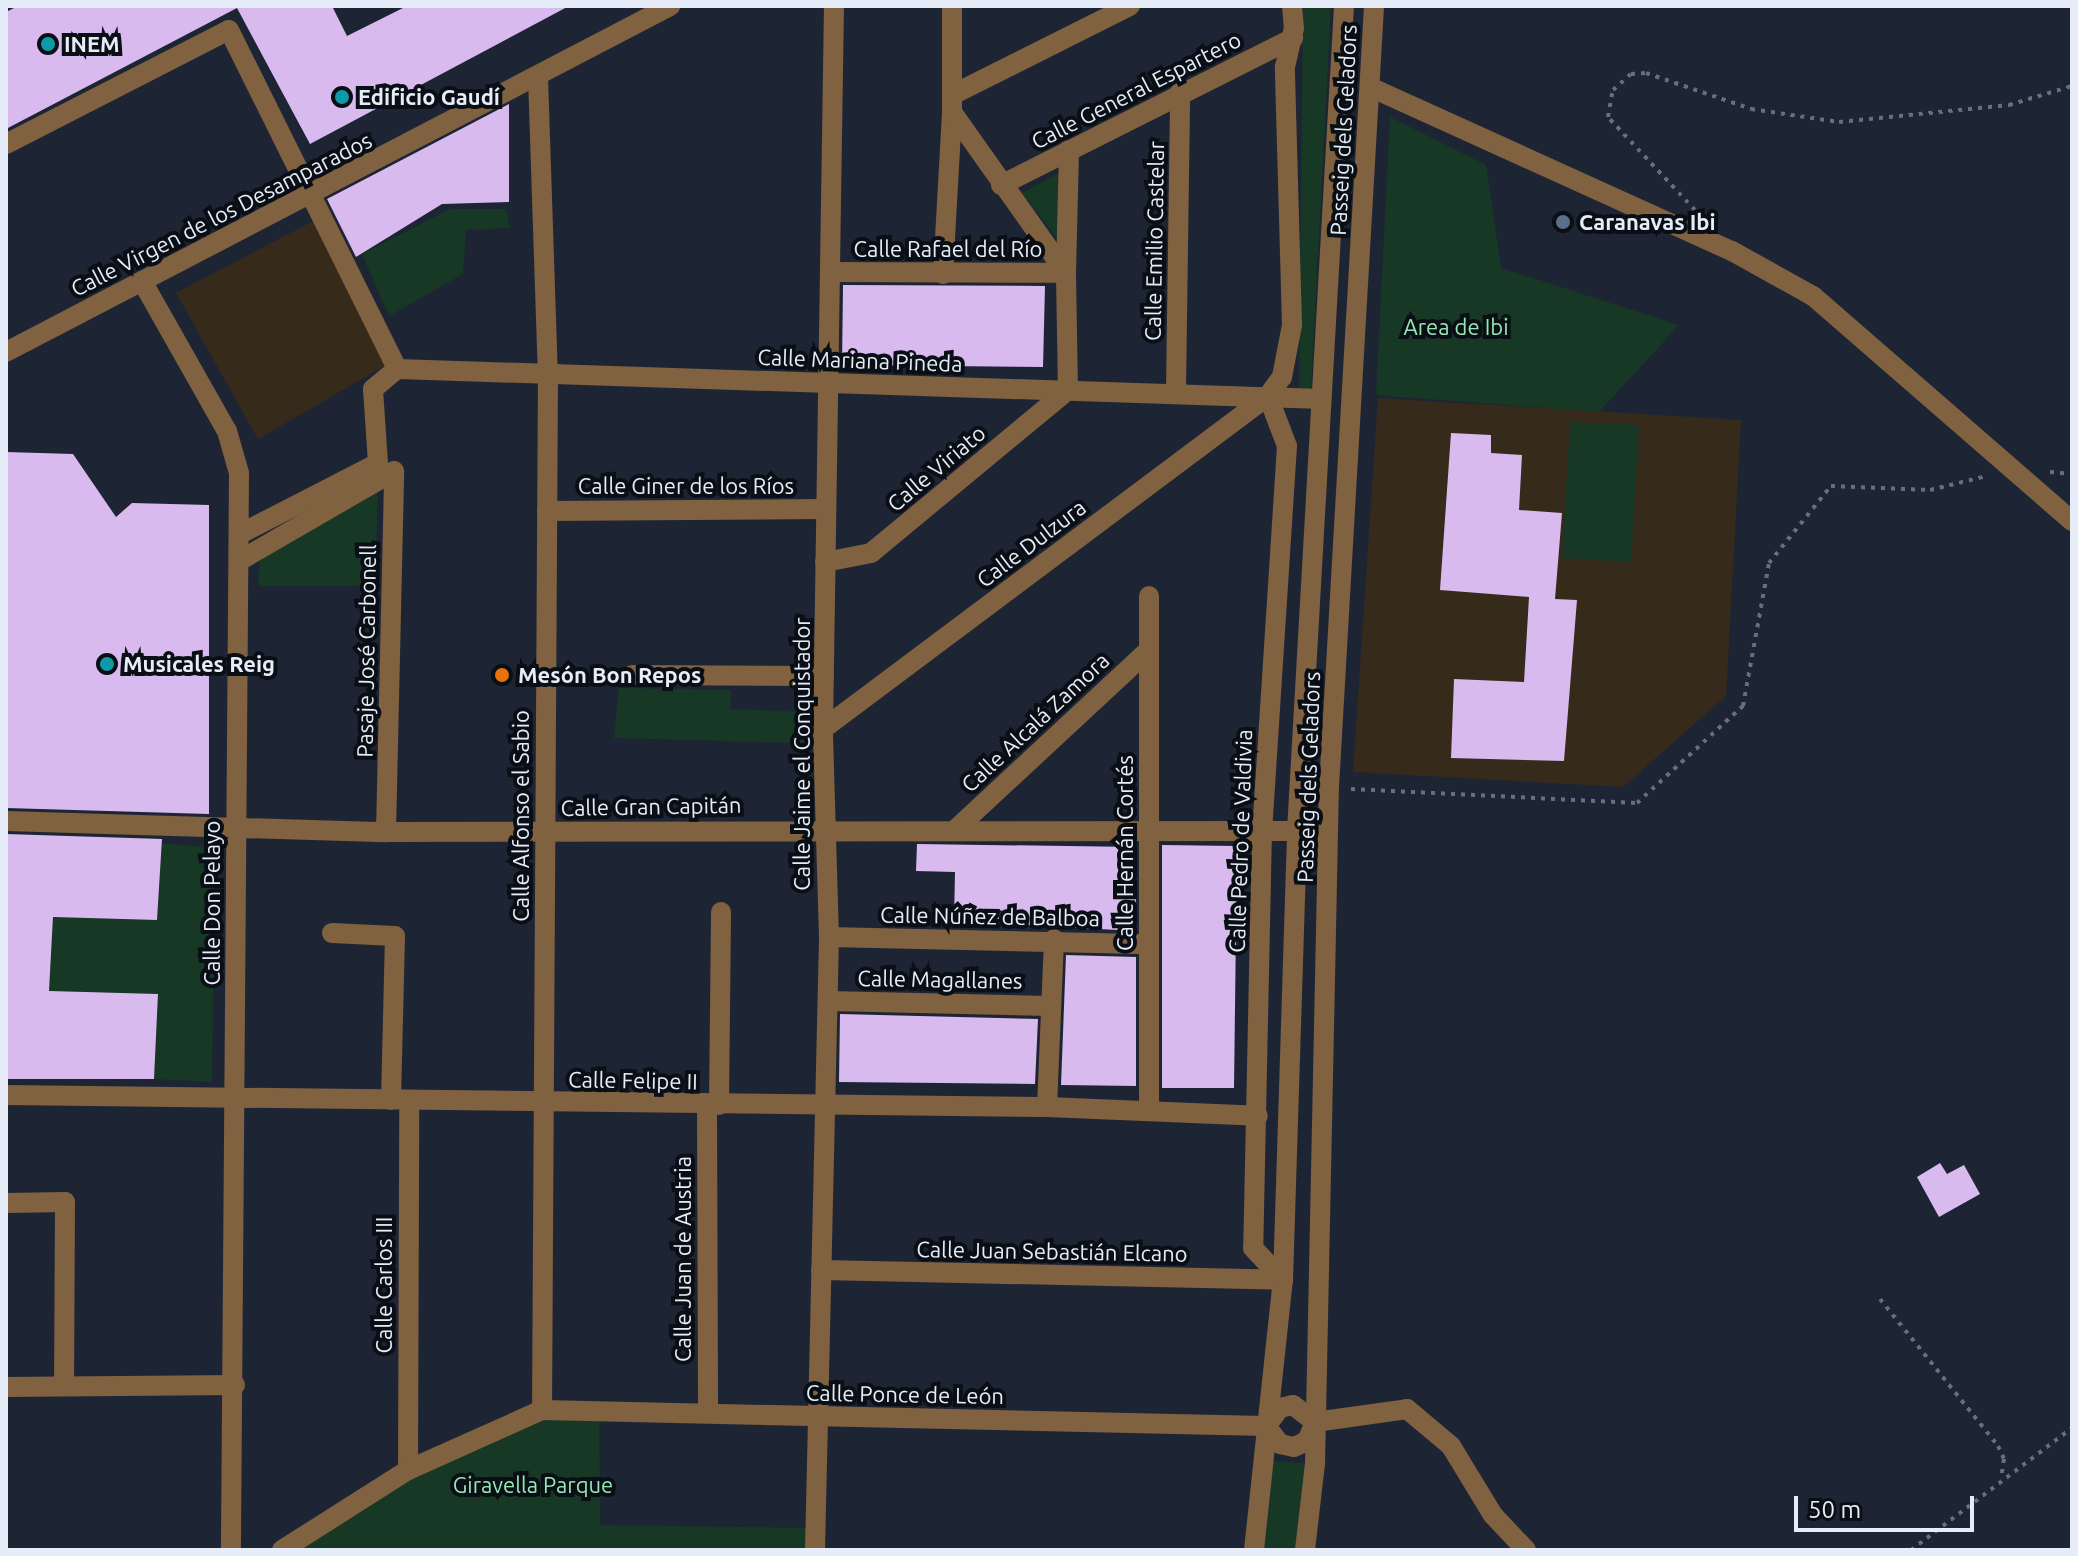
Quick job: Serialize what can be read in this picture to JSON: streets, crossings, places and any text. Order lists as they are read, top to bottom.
{
  "streets": {
    "street": [
      "Calle General Espartero",
      "Passeig dels Geladors",
      "Calle Virgen de los Desamparados",
      "Calle Emilio Castelar",
      "Calle Rafael del Río",
      "Calle Mariana Pineda",
      "Calle Viriato",
      "Calle Giner de los Ríos",
      "Calle Dulzura",
      "Pasaje José Carbonell",
      "Calle Alcalá Zamora",
      "Calle Jaime el Conquistador",
      "Calle Gran Capitán",
      "Calle Alfonso el Sabio",
      "Calle Pedro de Valdivia",
      "Calle Hernán Cortés",
      "Calle Don Pelayo",
      "Calle Núñez de Balboa",
      "Calle Magallanes",
      "Calle Felipe II",
      "Calle Juan Sebastián Elcano",
      "Calle Juan de Austria",
      "Calle Carlos III",
      "Calle Ponce de León"
    ]
  },
  "crossings": [
    ["Calle General Espartero", "Calle Emilio Castelar"],
    ["Passeig dels Geladors", "Calle Ponce de León"],
    ["Calle Virgen de los Desamparados", "Calle Alfonso el Sabio"],
    ["Calle Virgen de los Desamparados", "Calle Don Pelayo"],
    ["Calle Emilio Castelar", "Calle Mariana Pineda"],
    ["Calle Rafael del Río", "Calle Jaime el Conquistador"],
    ["Calle Mariana Pineda", "Calle Viriato"],
    ["Calle Mariana Pineda", "Calle Dulzura"],
    ["Calle Mariana Pineda", "Calle Jaime el Conquistador"],
    ["Calle Mariana Pineda", "Calle Alfonso el Sabio"],
    ["Calle Mariana Pineda", "Calle Pedro de Valdivia"],
    ["Calle Viriato", "Calle Jaime el Conquistador"],
    ["Calle Giner de los Ríos", "Calle Jaime el Conquistador"],
    ["Calle Giner de los Ríos", "Calle Alfonso el Sabio"],
    ["Calle Dulzura", "Calle Jaime el Conquistador"],
    ["Calle Dulzura", "Calle Pedro de Valdivia"],
    ["Pasaje José Carbonell", "Calle Gran Capitán"],
    ["Pasaje José Carbonell", "Calle Don Pelayo"],
    ["Calle Alcalá Zamora", "Calle Gran Capitán"],
    ["Calle Alcalá Zamora", "Calle Hernán Cortés"],
    ["Calle Jaime el Conquistador", "Calle Gran Capitán"],
    ["Calle Jaime el Conquistador", "Calle Núñez de Balboa"],
    ["Calle Jaime el Conquistador", "Calle Magallanes"],
    ["Calle Jaime el Conquistador", "Calle Felipe II"],
    ["Calle Jaime el Conquistador", "Calle Juan Sebastián Elcano"],
    ["Calle Jaime el Conquistador", "Calle Ponce de León"],
    ["Calle Gran Capitán", "Calle Alfonso el Sabio"],
    ["Calle Gran Capitán", "Calle Pedro de Valdivia"],
    ["Calle Gran Capitán", "Calle Hernán Cortés"],
    ["Calle Gran Capitán", "Calle Don Pelayo"],
    ["Calle Alfonso el Sabio", "Calle Felipe II"],
    ["Calle Alfonso el Sabio", "Calle Ponce de León"],
    ["Calle Pedro de Valdivia", "Calle Felipe II"],
    ["Calle Pedro de Valdivia", "Calle Juan Sebastián Elcano"],
    ["Calle Hernán Cortés", "Calle Núñez de Balboa"],
    ["Calle Hernán Cortés", "Calle Felipe II"],
    ["Calle Don Pelayo", "Calle Felipe II"],
    ["Calle Felipe II", "Calle Juan de Austria"],
    ["Calle Felipe II", "Calle Carlos III"],
    ["Calle Juan de Austria", "Calle Ponce de León"]
  ],
  "parks": ["Area de Ibi", "Giravella Parque"],
  "places": [
    "INEM",
    "Edificio Gaudí",
    "Caranavas Ibi",
    "Musicales Reig",
    "Mesón Bon Repos"
  ],
  "scale_bar": "50 m"
}
